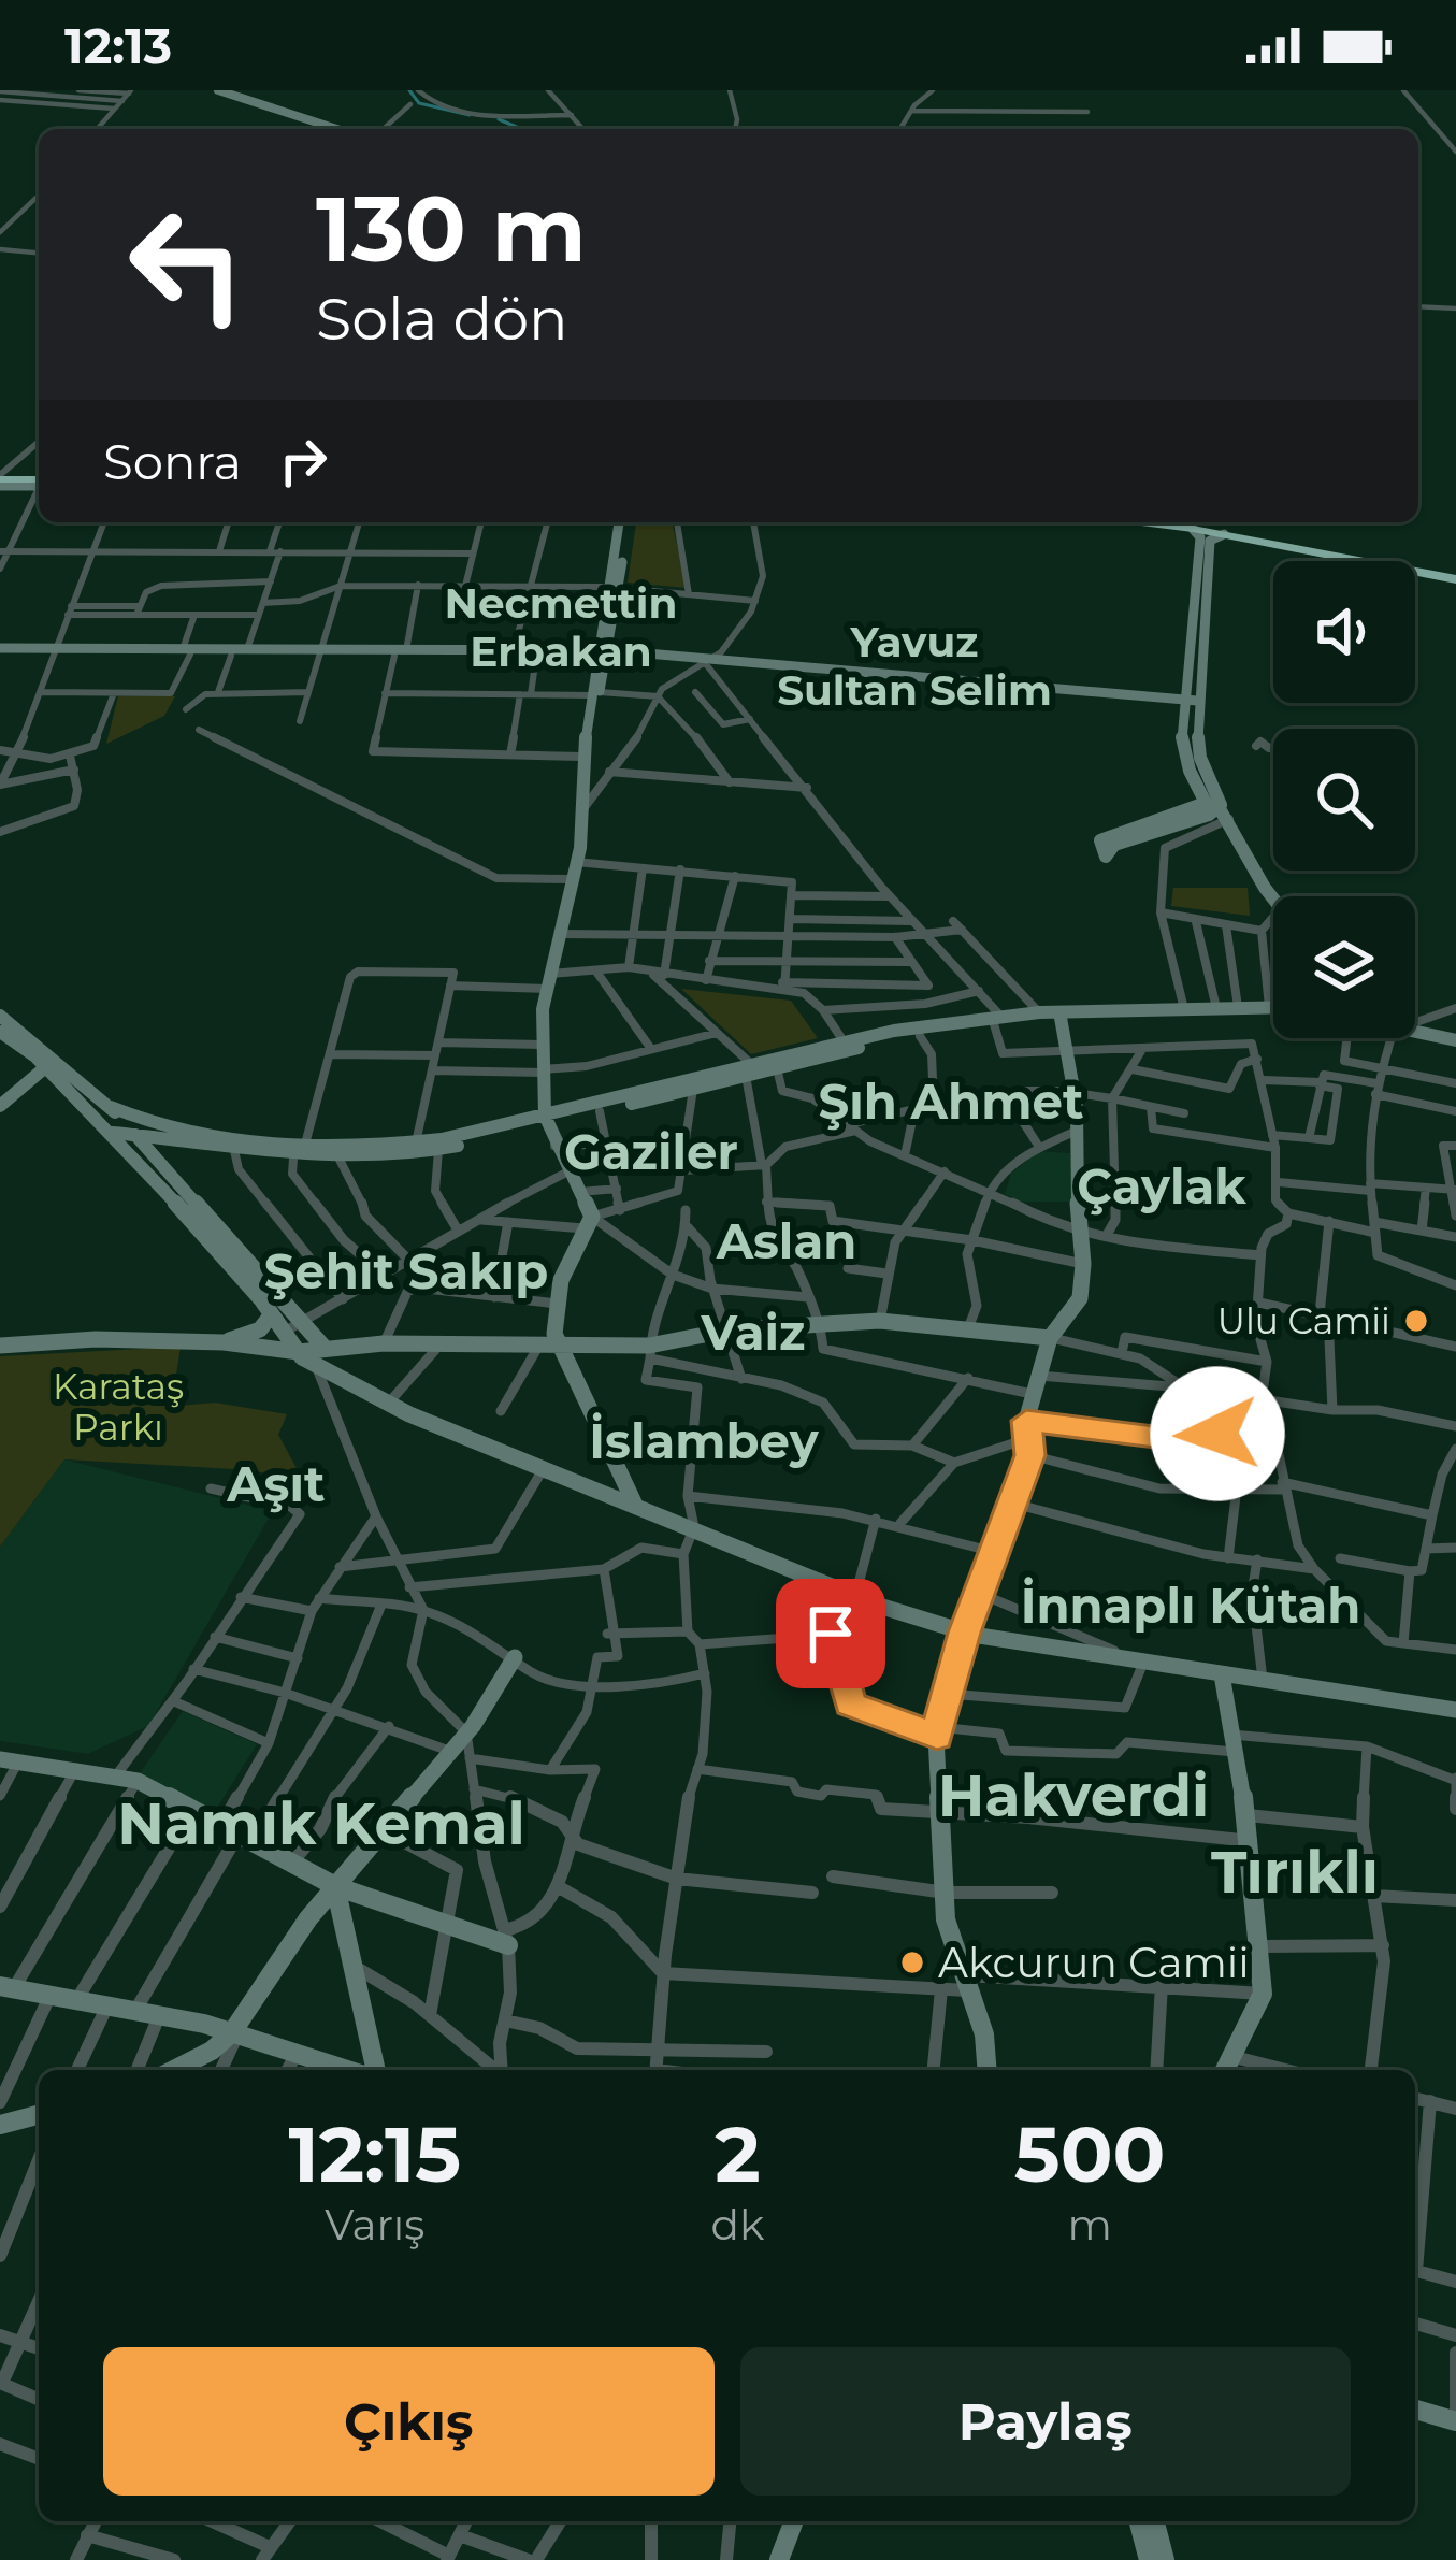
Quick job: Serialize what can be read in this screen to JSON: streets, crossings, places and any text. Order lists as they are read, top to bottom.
{
  "districts": [
    "Necmettin Erbakan",
    "Yavuz Sultan Selim",
    "Şıh Ahmet",
    "Gaziler",
    "Çaylak",
    "Aslan",
    "Şehit Sakıp",
    "Vaiz",
    "İslambey",
    "Aşıt",
    "İnnaplı Kütah",
    "Hakverdi",
    "Namık Kemal",
    "Tırıklı"
  ],
  "parks": ["Karataş Parkı"],
  "places": ["Ulu Camii", "Akcurun Camii"],
  "page": {
    "status": "12:13",
    "turn": ["130 m", "Sola dön"],
    "then": "Sonra",
    "eta": [
      "12:15",
      "Varış",
      "2",
      "dk",
      "500",
      "m"
    ],
    "buttons": ["Çıkış", "Paylaş"]
  }
}
